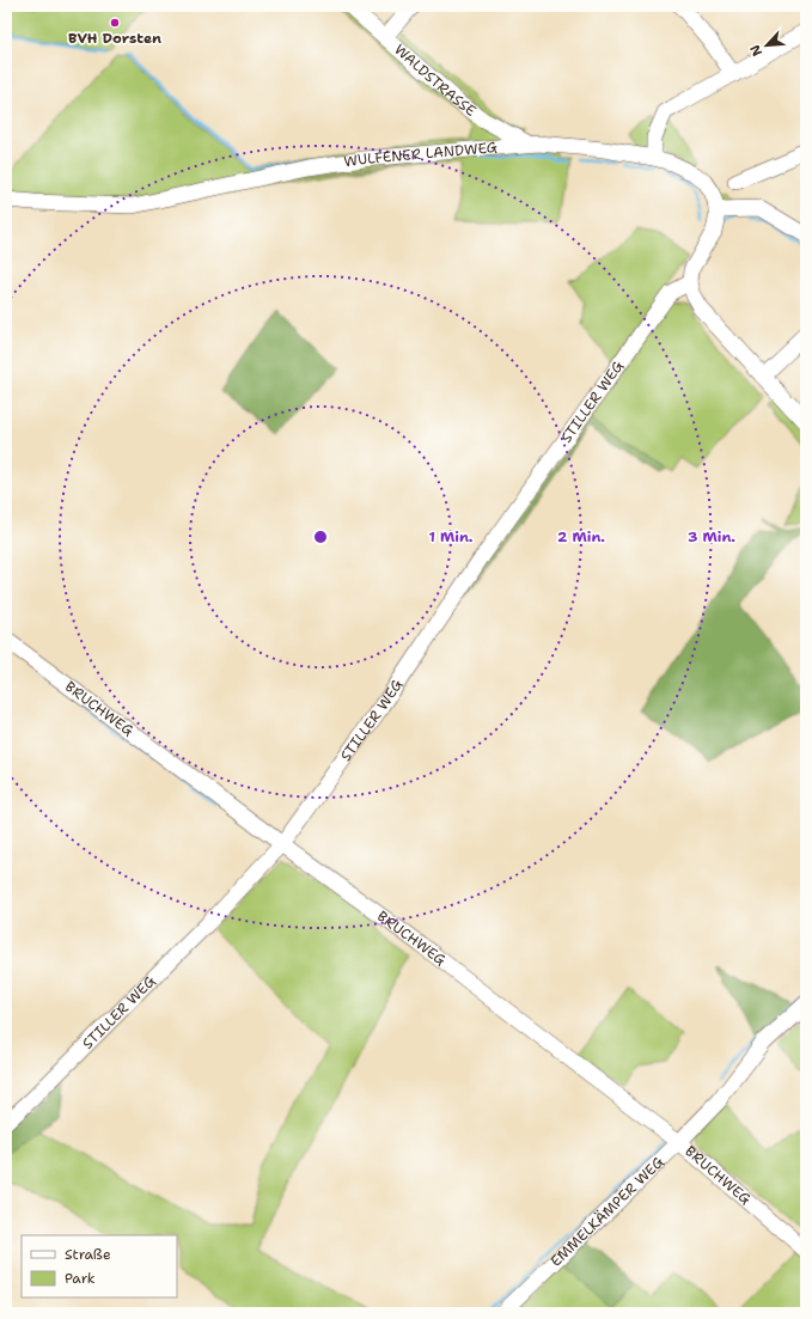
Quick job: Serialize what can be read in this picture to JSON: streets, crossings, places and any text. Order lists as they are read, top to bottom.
{
  "streets": {
    "street": [
      "WALDSTRASSE",
      "WULFENER LANDWEG",
      "STILLER WEG",
      "BRUCHWEG",
      "EMMELKÄMPER WEG"
    ]
  },
  "crossings": [
    ["WALDSTRASSE", "WULFENER LANDWEG"],
    ["STILLER WEG", "BRUCHWEG"],
    ["BRUCHWEG", "EMMELKÄMPER WEG"]
  ],
  "places": ["BVH Dorsten"],
  "legend": ["Straße", "Park"],
  "north": "bottom left",
  "rings": ["1 Min.", "2 Min.", "3 Min."]
}
